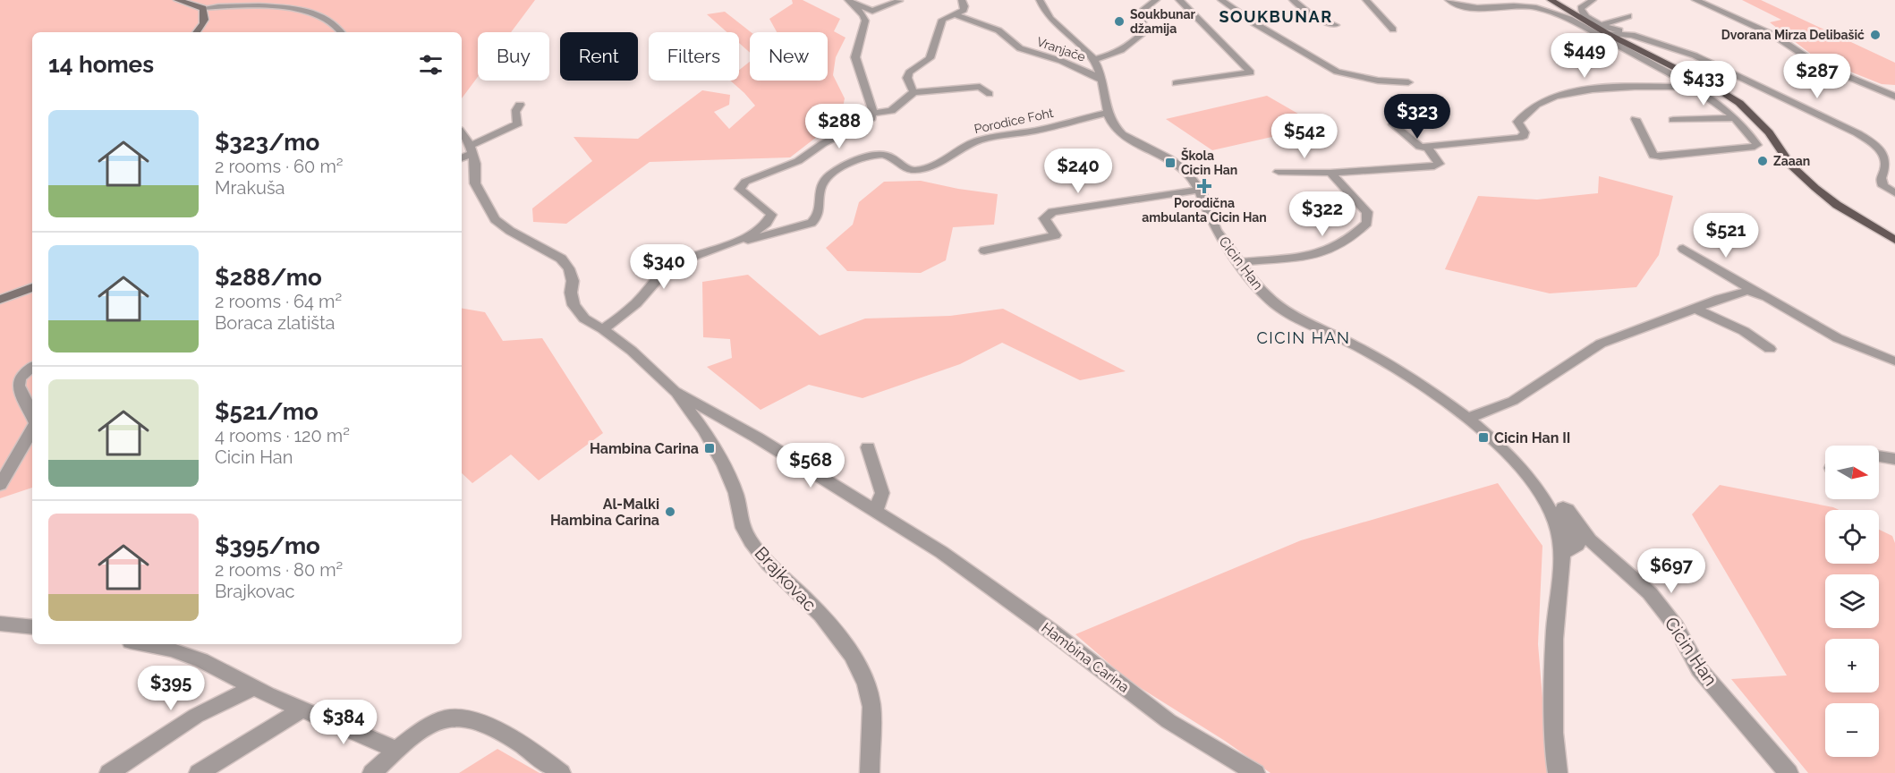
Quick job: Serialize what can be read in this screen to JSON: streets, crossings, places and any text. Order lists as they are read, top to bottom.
{
  "streets": {
    "street": [
      "Vranjače",
      "Porodice Foht",
      "Cicin Han",
      "Brajkovac",
      "Hambina Carina"
    ]
  },
  "crossings": [
    ["Porodice Foht", "Cicin Han"],
    ["Brajkovac", "Hambina Carina"]
  ],
  "districts": ["SOUKBUNAR", "CICIN HAN"],
  "places": {
    "other": [
      "Soukbunar džamija",
      "Dvorana Mirza Delibašić",
      "Zaaan",
      "Al-Malki Hambina Carina"
    ],
    "transit": ["Škola Cicin Han", "Cicin Han II", "Hambina Carina"],
    "health": ["Porodična ambulanta Cicin Han"]
  },
  "north": "right",
  "page": {
    "chip": [
      "Buy",
      "Rent",
      "Filters",
      "New"
    ],
    "heading": "14 homes",
    "price": [
      "$449",
      "$287",
      "$433",
      "$323",
      "$288",
      "$542",
      "$240",
      "$322",
      "$521",
      "$340",
      "$568",
      "$697",
      "$395",
      "$384"
    ],
    "list": [
      {
        "name": "$323/mo",
        "note": "2 rooms · 60 m² · Mrakuša"
      },
      {
        "name": "$288/mo",
        "note": "2 rooms · 64 m² · Boraca zlatišta"
      },
      {
        "name": "$521/mo",
        "note": "4 rooms · 120 m² · Cicin Han"
      },
      {
        "name": "$395/mo",
        "note": "2 rooms · 80 m² · Brajkovac"
      }
    ],
    "map_buttons": ["+", "−"]
  }
}
